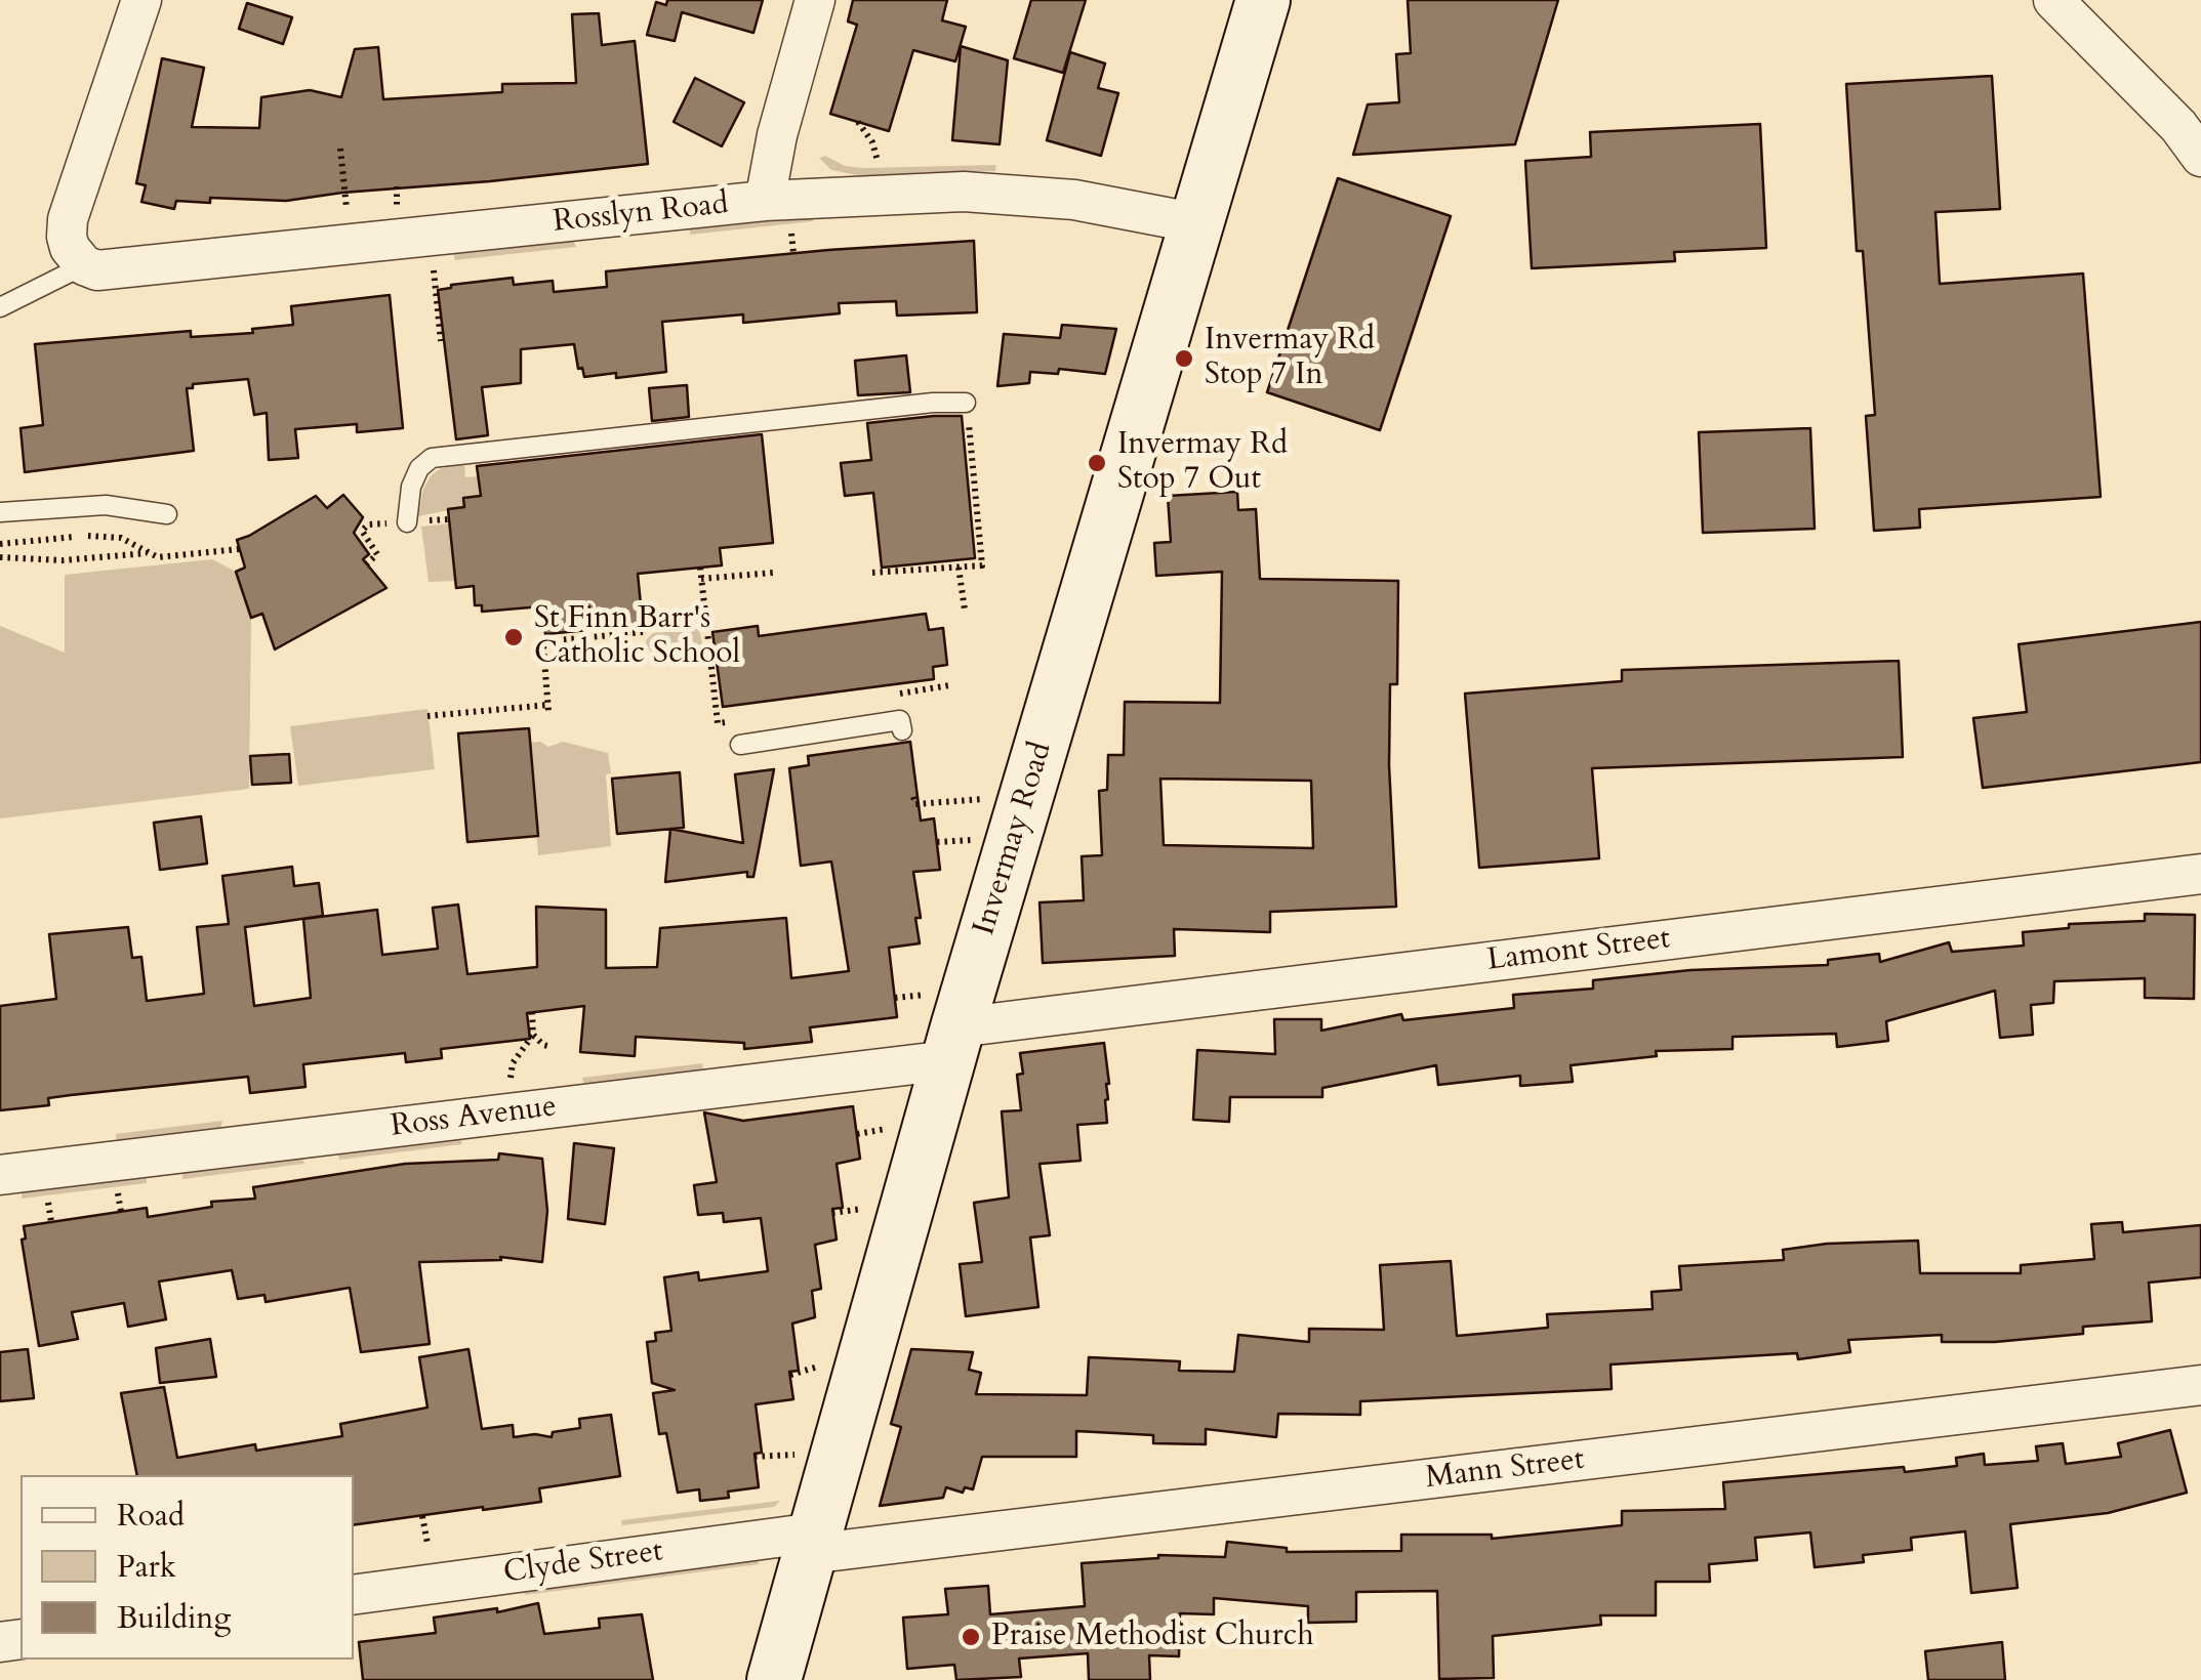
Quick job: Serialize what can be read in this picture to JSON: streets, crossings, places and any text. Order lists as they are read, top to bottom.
{
  "streets": {
    "main road": ["Invermay Road"],
    "street": [
      "Rosslyn Road",
      "Lamont Street",
      "Ross Avenue",
      "Mann Street",
      "Clyde Street"
    ]
  },
  "crossings": [
    ["Rosslyn Road", "Invermay Road"],
    ["Invermay Road", "Lamont Street"],
    ["Invermay Road", "Ross Avenue"],
    ["Invermay Road", "Mann Street"],
    ["Invermay Road", "Clyde Street"],
    ["Lamont Street", "Ross Avenue"],
    ["Mann Street", "Clyde Street"]
  ],
  "places": [
    "Invermay Rd Stop 7 In",
    "Invermay Rd Stop 7 Out",
    "St Finn Barr's Catholic School",
    "Praise Methodist Church"
  ],
  "legend": ["Road", "Park", "Building"]
}
